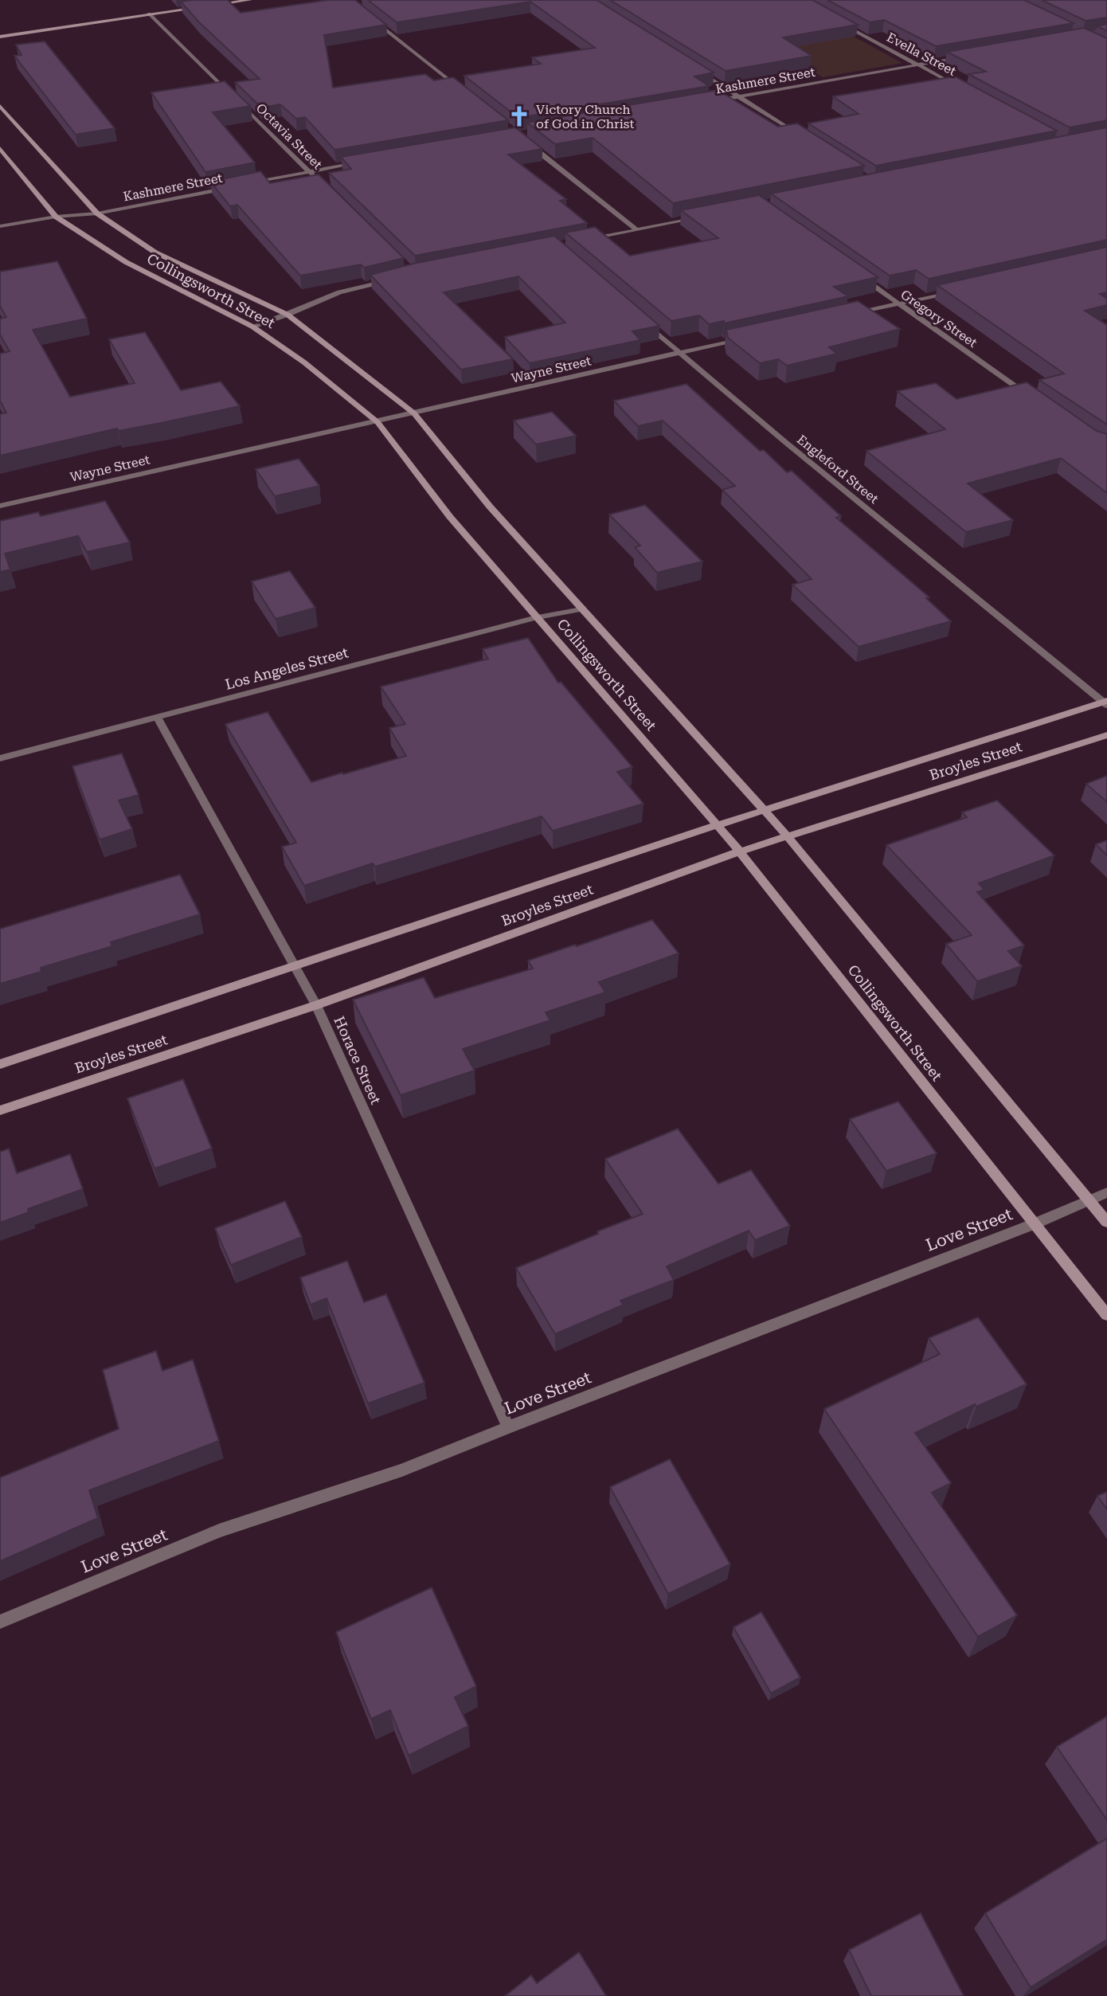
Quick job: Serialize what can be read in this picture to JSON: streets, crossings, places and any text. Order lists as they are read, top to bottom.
{
  "streets": {
    "main road": ["Collingsworth Street", "Broyles Street"],
    "street": [
      "Evella Street",
      "Kashmere Street",
      "Octavia Street",
      "Gregory Street",
      "Wayne Street",
      "Engleford Street",
      "Los Angeles Street",
      "Horace Street",
      "Love Street"
    ]
  },
  "crossings": [
    ["Evella Street", "Kashmere Street"],
    ["Kashmere Street", "Octavia Street"],
    ["Kashmere Street", "Collingsworth Street"],
    ["Collingsworth Street", "Wayne Street"],
    ["Collingsworth Street", "Los Angeles Street"],
    ["Collingsworth Street", "Broyles Street"],
    ["Collingsworth Street", "Love Street"],
    ["Wayne Street", "Engleford Street"],
    ["Engleford Street", "Broyles Street"],
    ["Los Angeles Street", "Horace Street"],
    ["Broyles Street", "Horace Street"],
    ["Horace Street", "Love Street"]
  ],
  "places": {
    "church": ["Victory Church of God in Christ"]
  }
}
